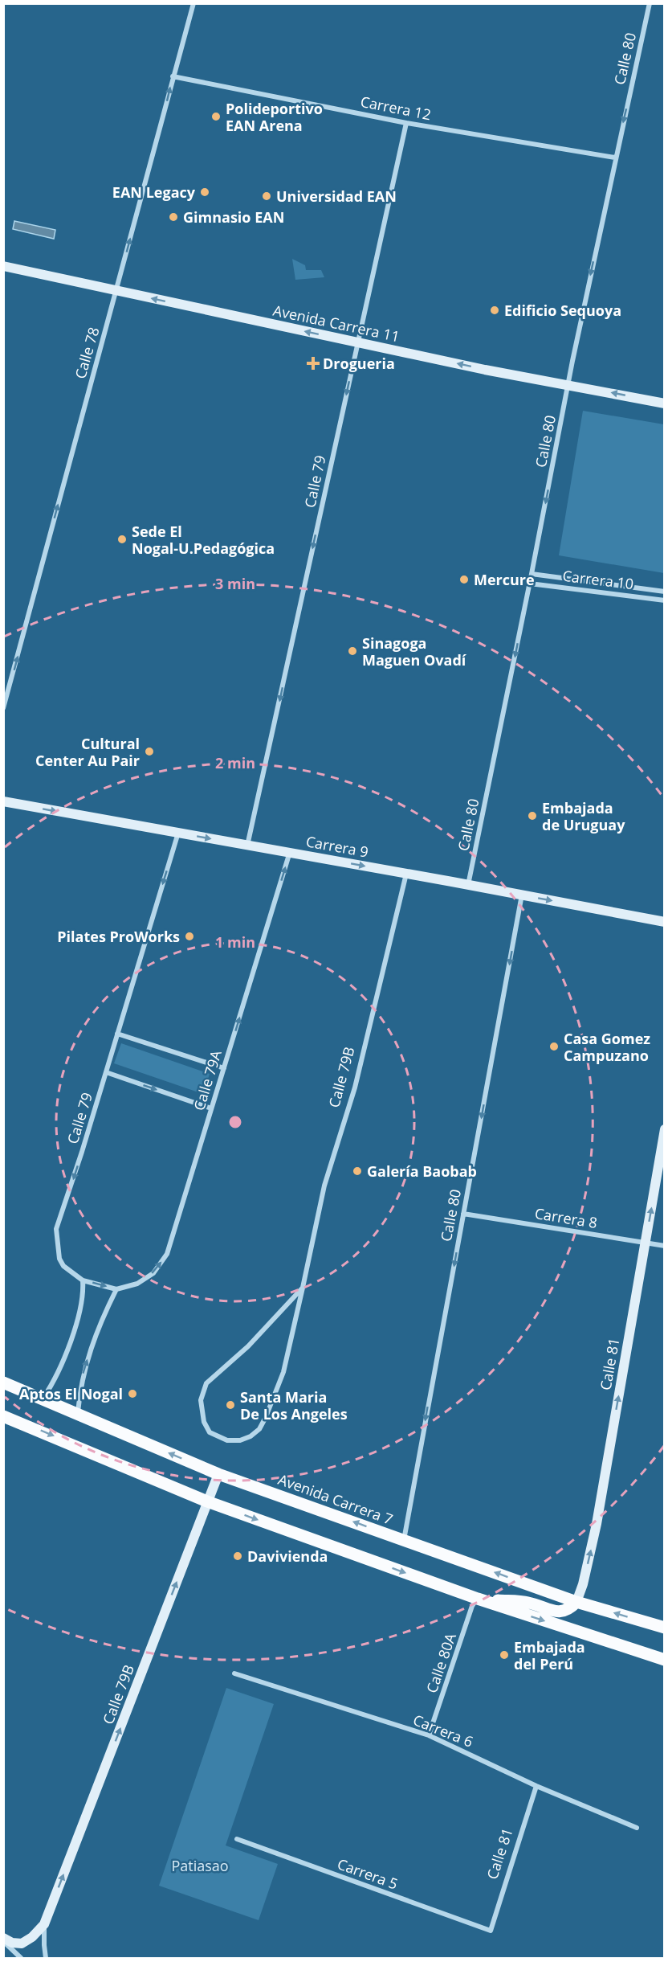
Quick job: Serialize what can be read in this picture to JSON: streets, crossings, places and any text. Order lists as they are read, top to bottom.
{
  "streets": {
    "main road": ["Avenida Carrera 7"],
    "street": [
      "Calle 80",
      "Carrera 12",
      "Avenida Carrera 11",
      "Calle 78",
      "Calle 79",
      "Carrera 10",
      "Carrera 9",
      "Calle 79B",
      "Calle 79A",
      "Carrera 8",
      "Calle 81",
      "Calle 80A",
      "Carrera 6",
      "Carrera 5"
    ]
  },
  "crossings": [
    ["Calle 80", "Carrera 12"],
    ["Calle 80", "Avenida Carrera 11"],
    ["Calle 80", "Carrera 10"],
    ["Calle 80", "Carrera 9"],
    ["Calle 80", "Carrera 8"],
    ["Calle 80", "Avenida Carrera 7"],
    ["Carrera 12", "Calle 78"],
    ["Carrera 12", "Calle 79"],
    ["Avenida Carrera 11", "Calle 78"],
    ["Avenida Carrera 11", "Calle 79"],
    ["Calle 79", "Carrera 9"],
    ["Carrera 9", "Calle 79B"],
    ["Carrera 9", "Calle 79A"],
    ["Calle 79B", "Avenida Carrera 7"],
    ["Carrera 8", "Calle 81"],
    ["Calle 81", "Avenida Carrera 7"],
    ["Calle 81", "Carrera 6"],
    ["Calle 81", "Carrera 5"],
    ["Calle 80A", "Carrera 6"]
  ],
  "one_way": [
    "Calle 80",
    "Avenida Carrera 11",
    "Calle 78",
    "Calle 79",
    "Carrera 9",
    "Calle 79A",
    "Calle 81"
  ],
  "parks": ["Patiasao"],
  "places": {
    "other": [
      "Polideportivo EAN Arena",
      "EAN Legacy",
      "Universidad EAN",
      "Gimnasio EAN",
      "Edificio Sequoya",
      "Sede El Nogal-U.Pedagógica",
      "Mercure",
      "Sinagoga Maguen Ovadí",
      "Cultural Center Au Pair",
      "Embajada de Uruguay",
      "Pilates ProWorks",
      "Casa Gomez Campuzano",
      "Galería Baobab",
      "Aptos El Nogal",
      "Santa Maria De Los Angeles",
      "Davivienda",
      "Embajada del Perú"
    ],
    "health": ["Drogueria"]
  },
  "rings": ["3 min", "2 min", "1 min"]
}
